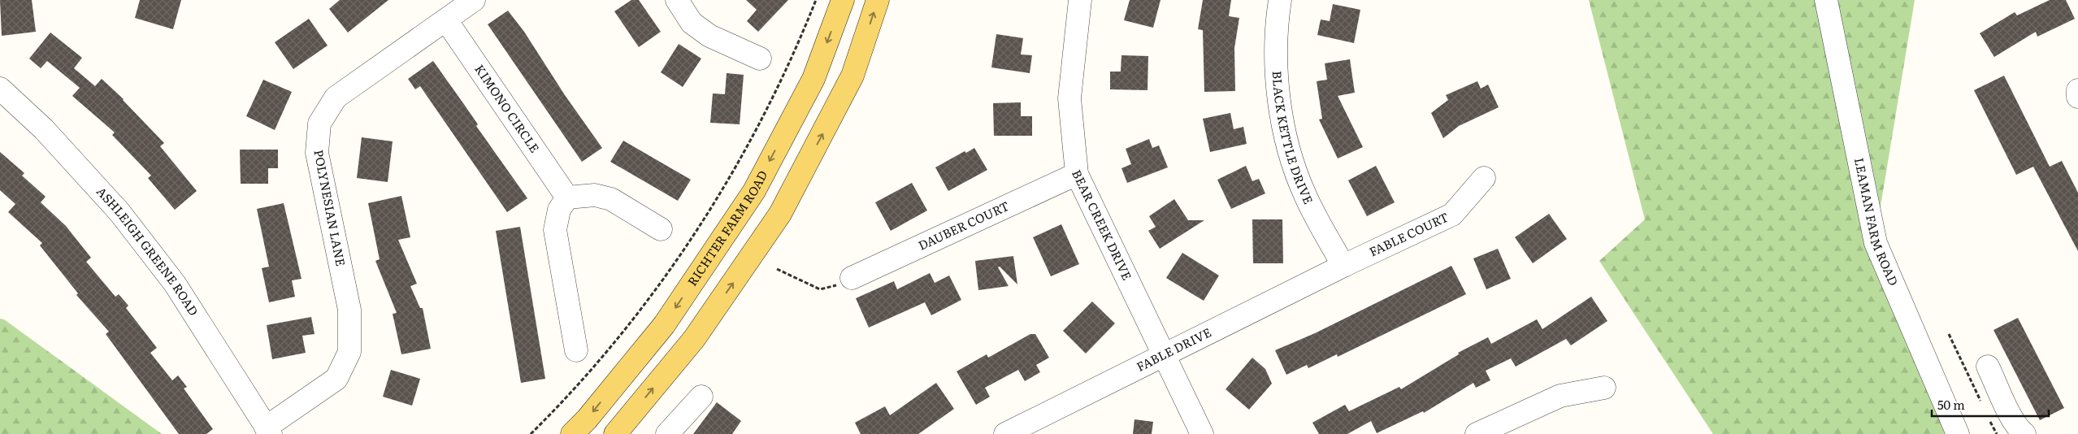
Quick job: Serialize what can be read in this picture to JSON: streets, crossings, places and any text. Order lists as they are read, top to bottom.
{
  "streets": {
    "main road": ["RICHTER FARM ROAD"],
    "street": [
      "KIMONO CIRCLE",
      "BLACK KETTLE DRIVE",
      "POLYNESIAN LANE",
      "LEAMAN FARM ROAD",
      "BEAR CREEK DRIVE",
      "DAUBER COURT",
      "FABLE COURT",
      "ASHLEIGH GREENE ROAD",
      "FABLE DRIVE"
    ]
  },
  "crossings": [
    ["KIMONO CIRCLE", "POLYNESIAN LANE"],
    ["BLACK KETTLE DRIVE", "FABLE COURT"],
    ["BLACK KETTLE DRIVE", "FABLE DRIVE"],
    ["POLYNESIAN LANE", "ASHLEIGH GREENE ROAD"],
    ["BEAR CREEK DRIVE", "DAUBER COURT"],
    ["BEAR CREEK DRIVE", "FABLE DRIVE"],
    ["FABLE COURT", "FABLE DRIVE"]
  ],
  "scale_bar": "50 m"
}
